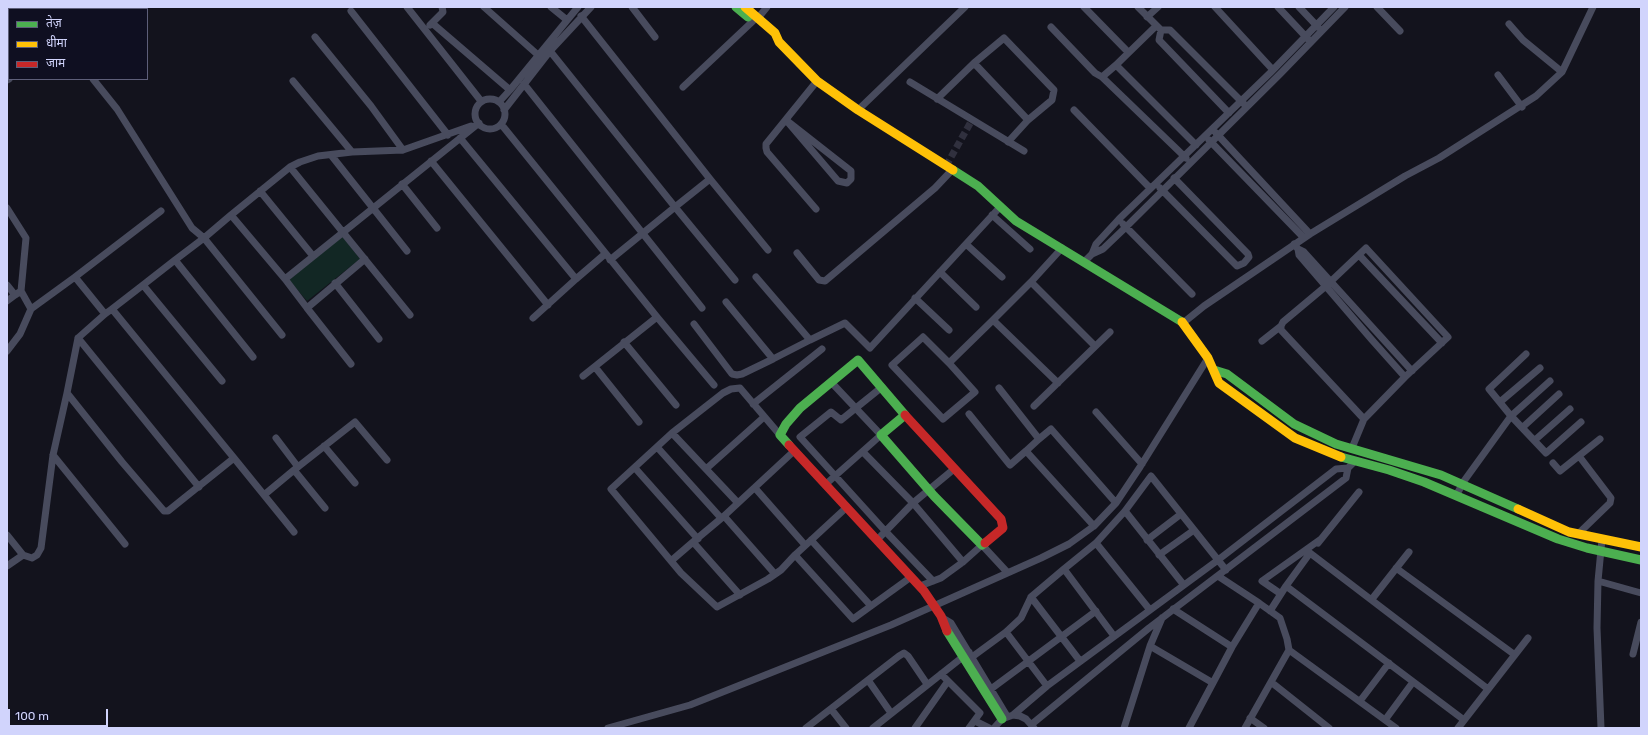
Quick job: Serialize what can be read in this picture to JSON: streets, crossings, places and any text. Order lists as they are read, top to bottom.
{
  "legend": ["तेज़", "धीमा", "जाम"],
  "scale_bar": "100 m"
}
